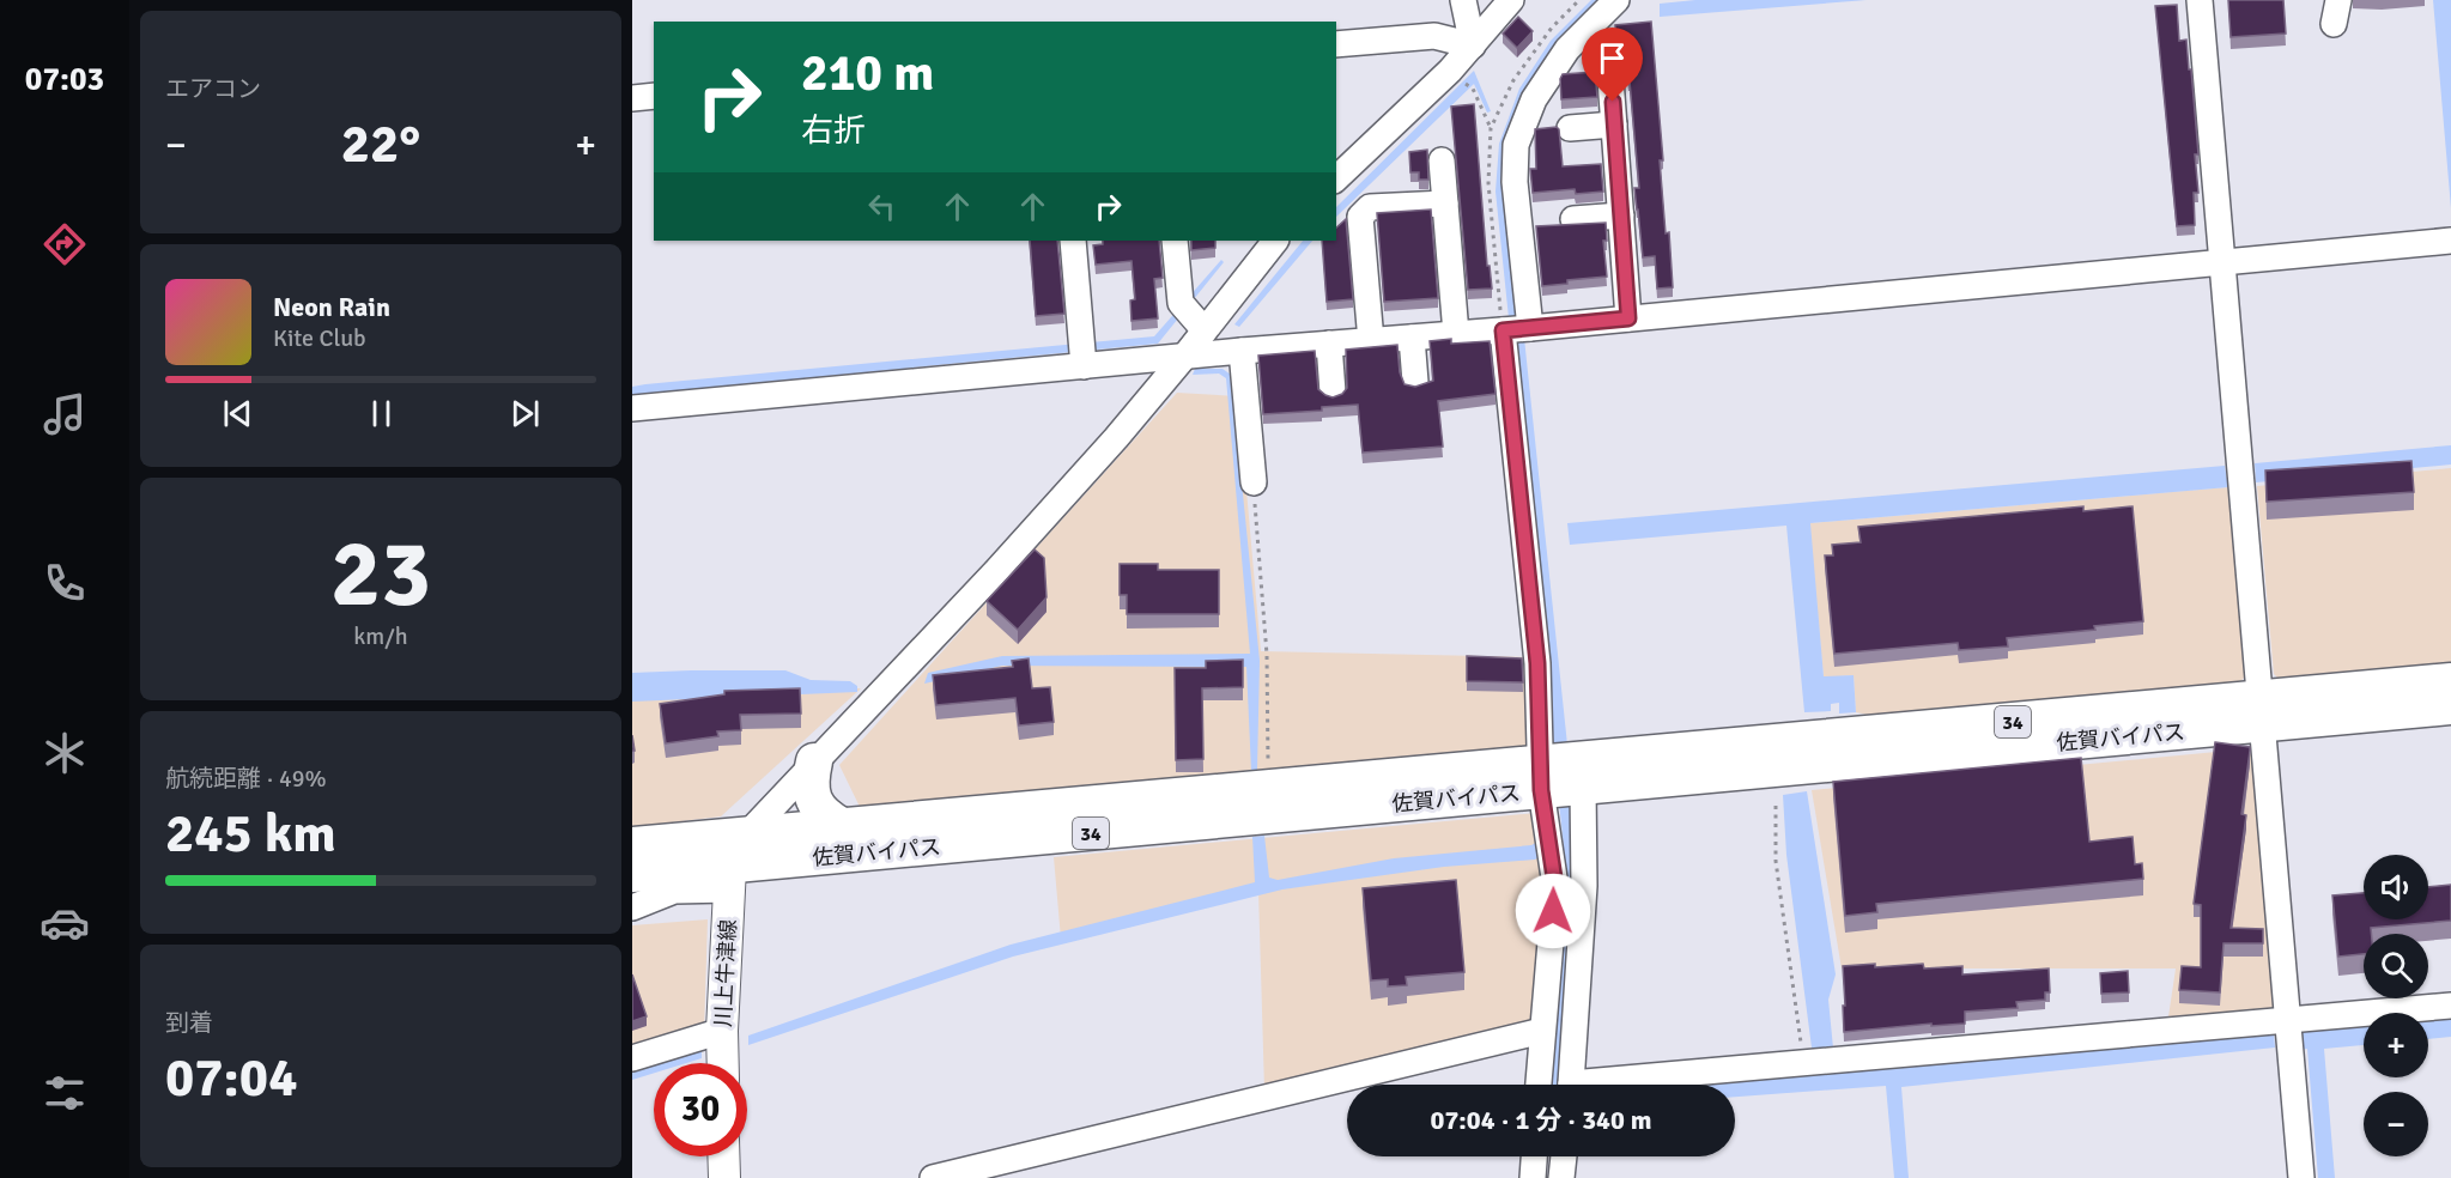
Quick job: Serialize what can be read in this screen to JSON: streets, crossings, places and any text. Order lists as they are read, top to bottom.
{
  "streets": {
    "highway": ["34", "佐賀バイパス"],
    "main road": ["川上牛津線"]
  },
  "crossings": [
    ["佐賀バイパス", "川上牛津線"]
  ],
  "page": {
    "tabs": "07:03",
    "tile": [
      "エアコン",
      ["23", "km/h"],
      ["航続距離 · 49%", "245 km"],
      ["到着", "07:04"]
    ],
    "turn": ["210 m", "右折"],
    "heat": ["−", "22°", "+"],
    "song": ["Neon Rain", "Kite Club"],
    "map_buttons": ["+", "−"],
    "limit": "30",
    "trip": "07:04 · 1 分 · 340 m"
  }
}
